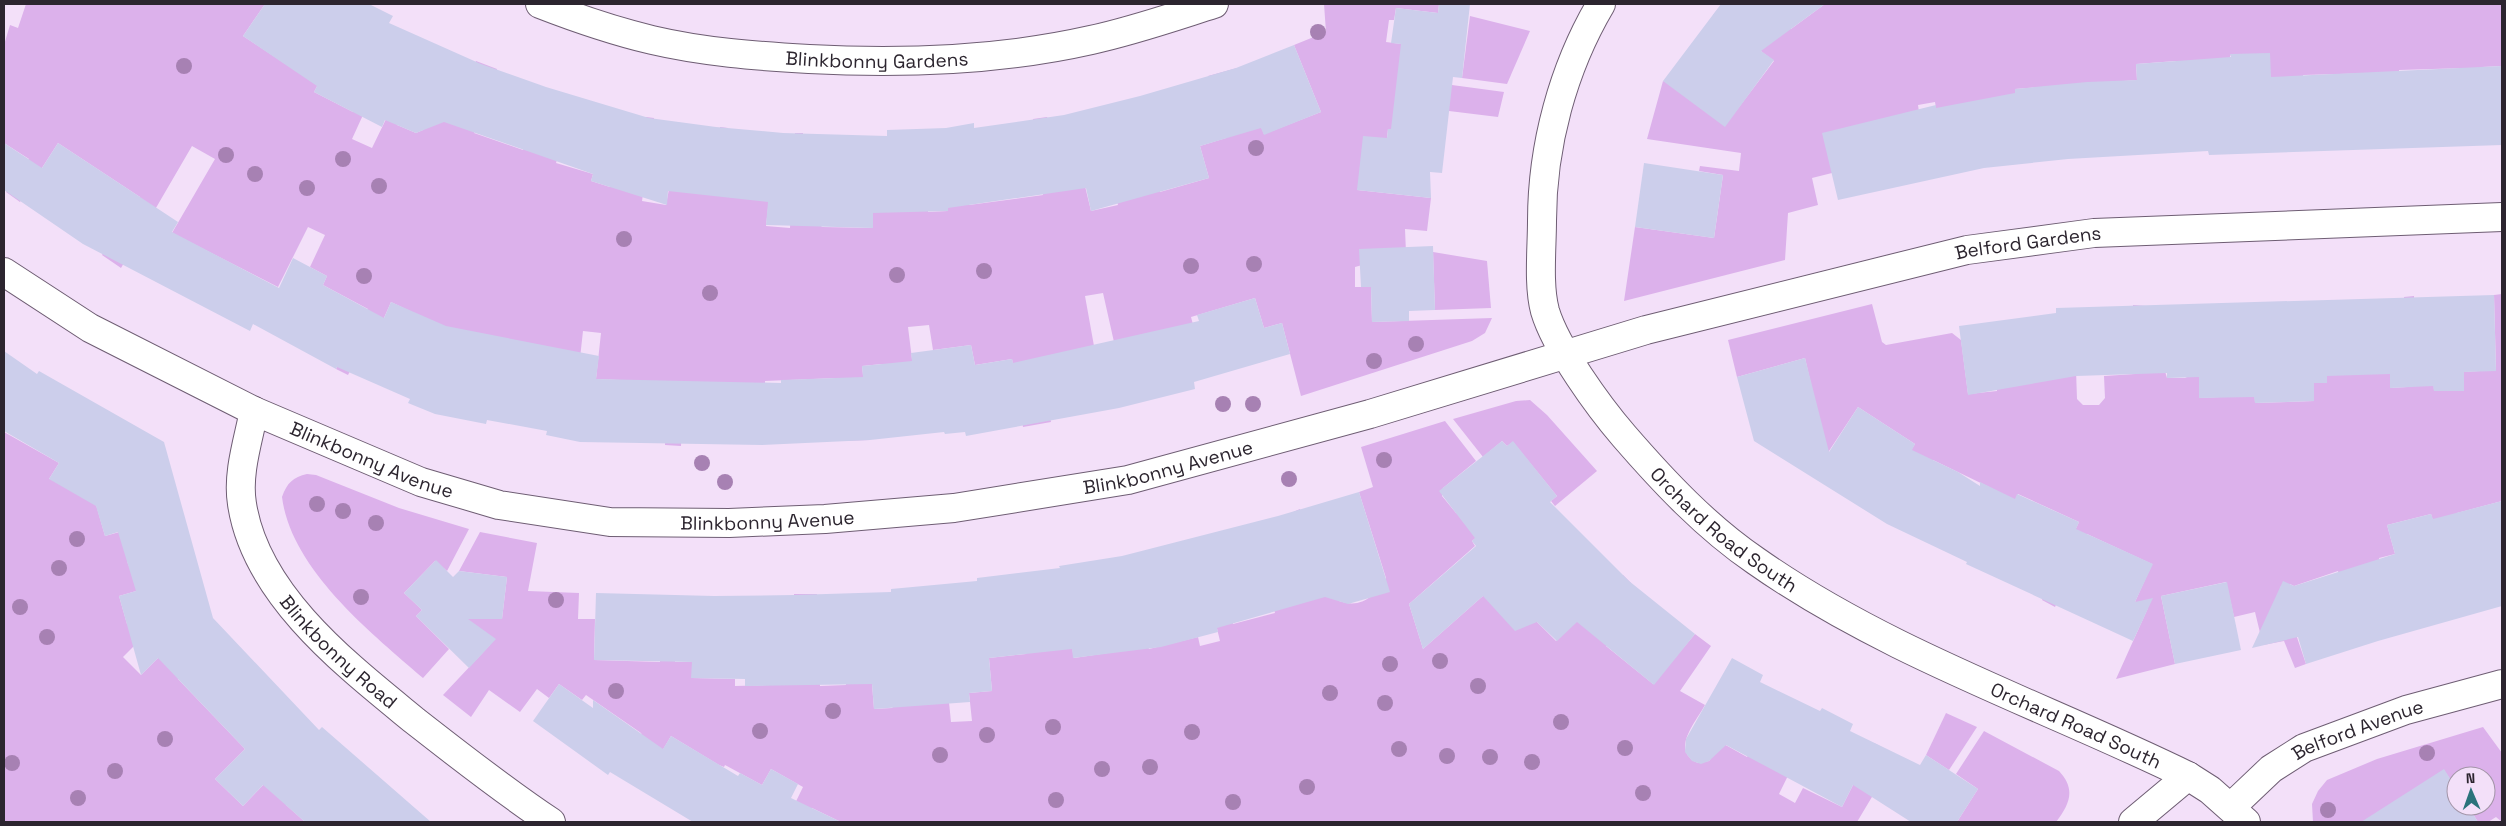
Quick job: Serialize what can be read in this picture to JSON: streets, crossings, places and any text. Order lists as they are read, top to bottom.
{
  "streets": {
    "street": [
      "Blinkbonny Gardens",
      "Belford Gardens",
      "Blinkbonny Avenue",
      "Orchard Road South",
      "Blinkbonny Road",
      "Belford Avenue"
    ]
  },
  "crossings": [
    ["Belford Gardens", "Blinkbonny Avenue"],
    ["Belford Gardens", "Orchard Road South"],
    ["Blinkbonny Avenue", "Orchard Road South"],
    ["Blinkbonny Avenue", "Blinkbonny Road"],
    ["Orchard Road South", "Belford Avenue"]
  ],
  "north": "top"
}
